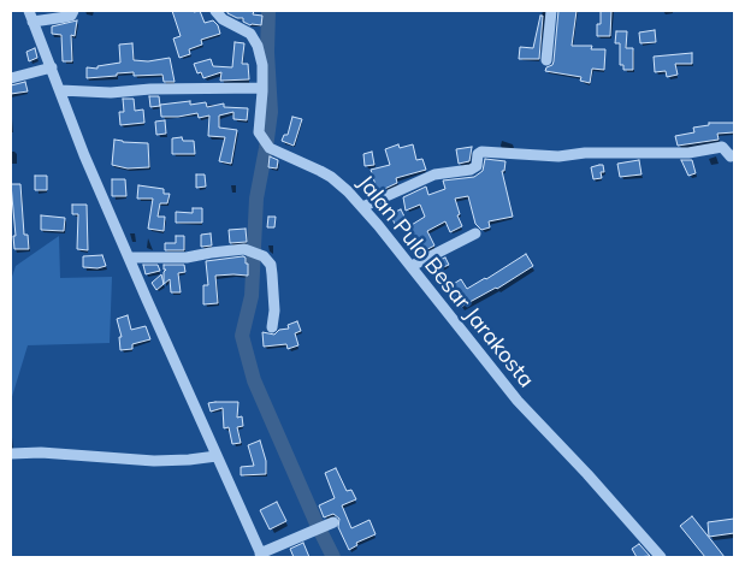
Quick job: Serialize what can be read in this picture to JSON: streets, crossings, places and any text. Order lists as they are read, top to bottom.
{
  "streets": {
    "street": ["Jalan Pulo Besar Jarakosta"]
  }
}
